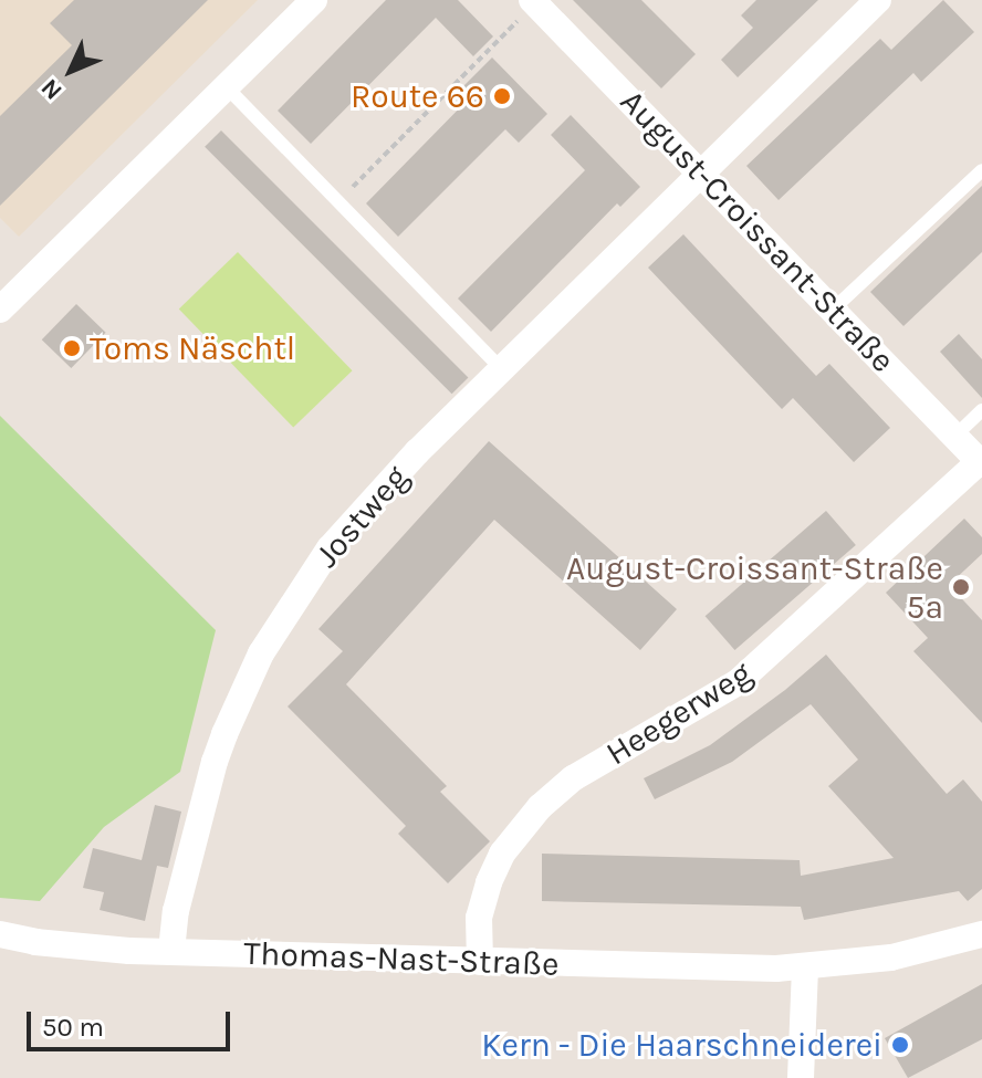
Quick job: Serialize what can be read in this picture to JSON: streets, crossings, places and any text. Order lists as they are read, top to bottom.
{
  "streets": {
    "street": [
      "August-Croissant-Straße",
      "Jostweg",
      "Heegerweg",
      "Thomas-Nast-Straße"
    ]
  },
  "crossings": [
    ["August-Croissant-Straße", "Jostweg"],
    ["August-Croissant-Straße", "Heegerweg"],
    ["Jostweg", "Thomas-Nast-Straße"],
    ["Heegerweg", "Thomas-Nast-Straße"]
  ],
  "places": [
    "Route 66",
    "Toms Näschtl",
    "August-Croissant-Straße 5a",
    "Kern - Die Haarschneiderei"
  ],
  "scale_bar": "50 m",
  "north": "bottom left"
}
